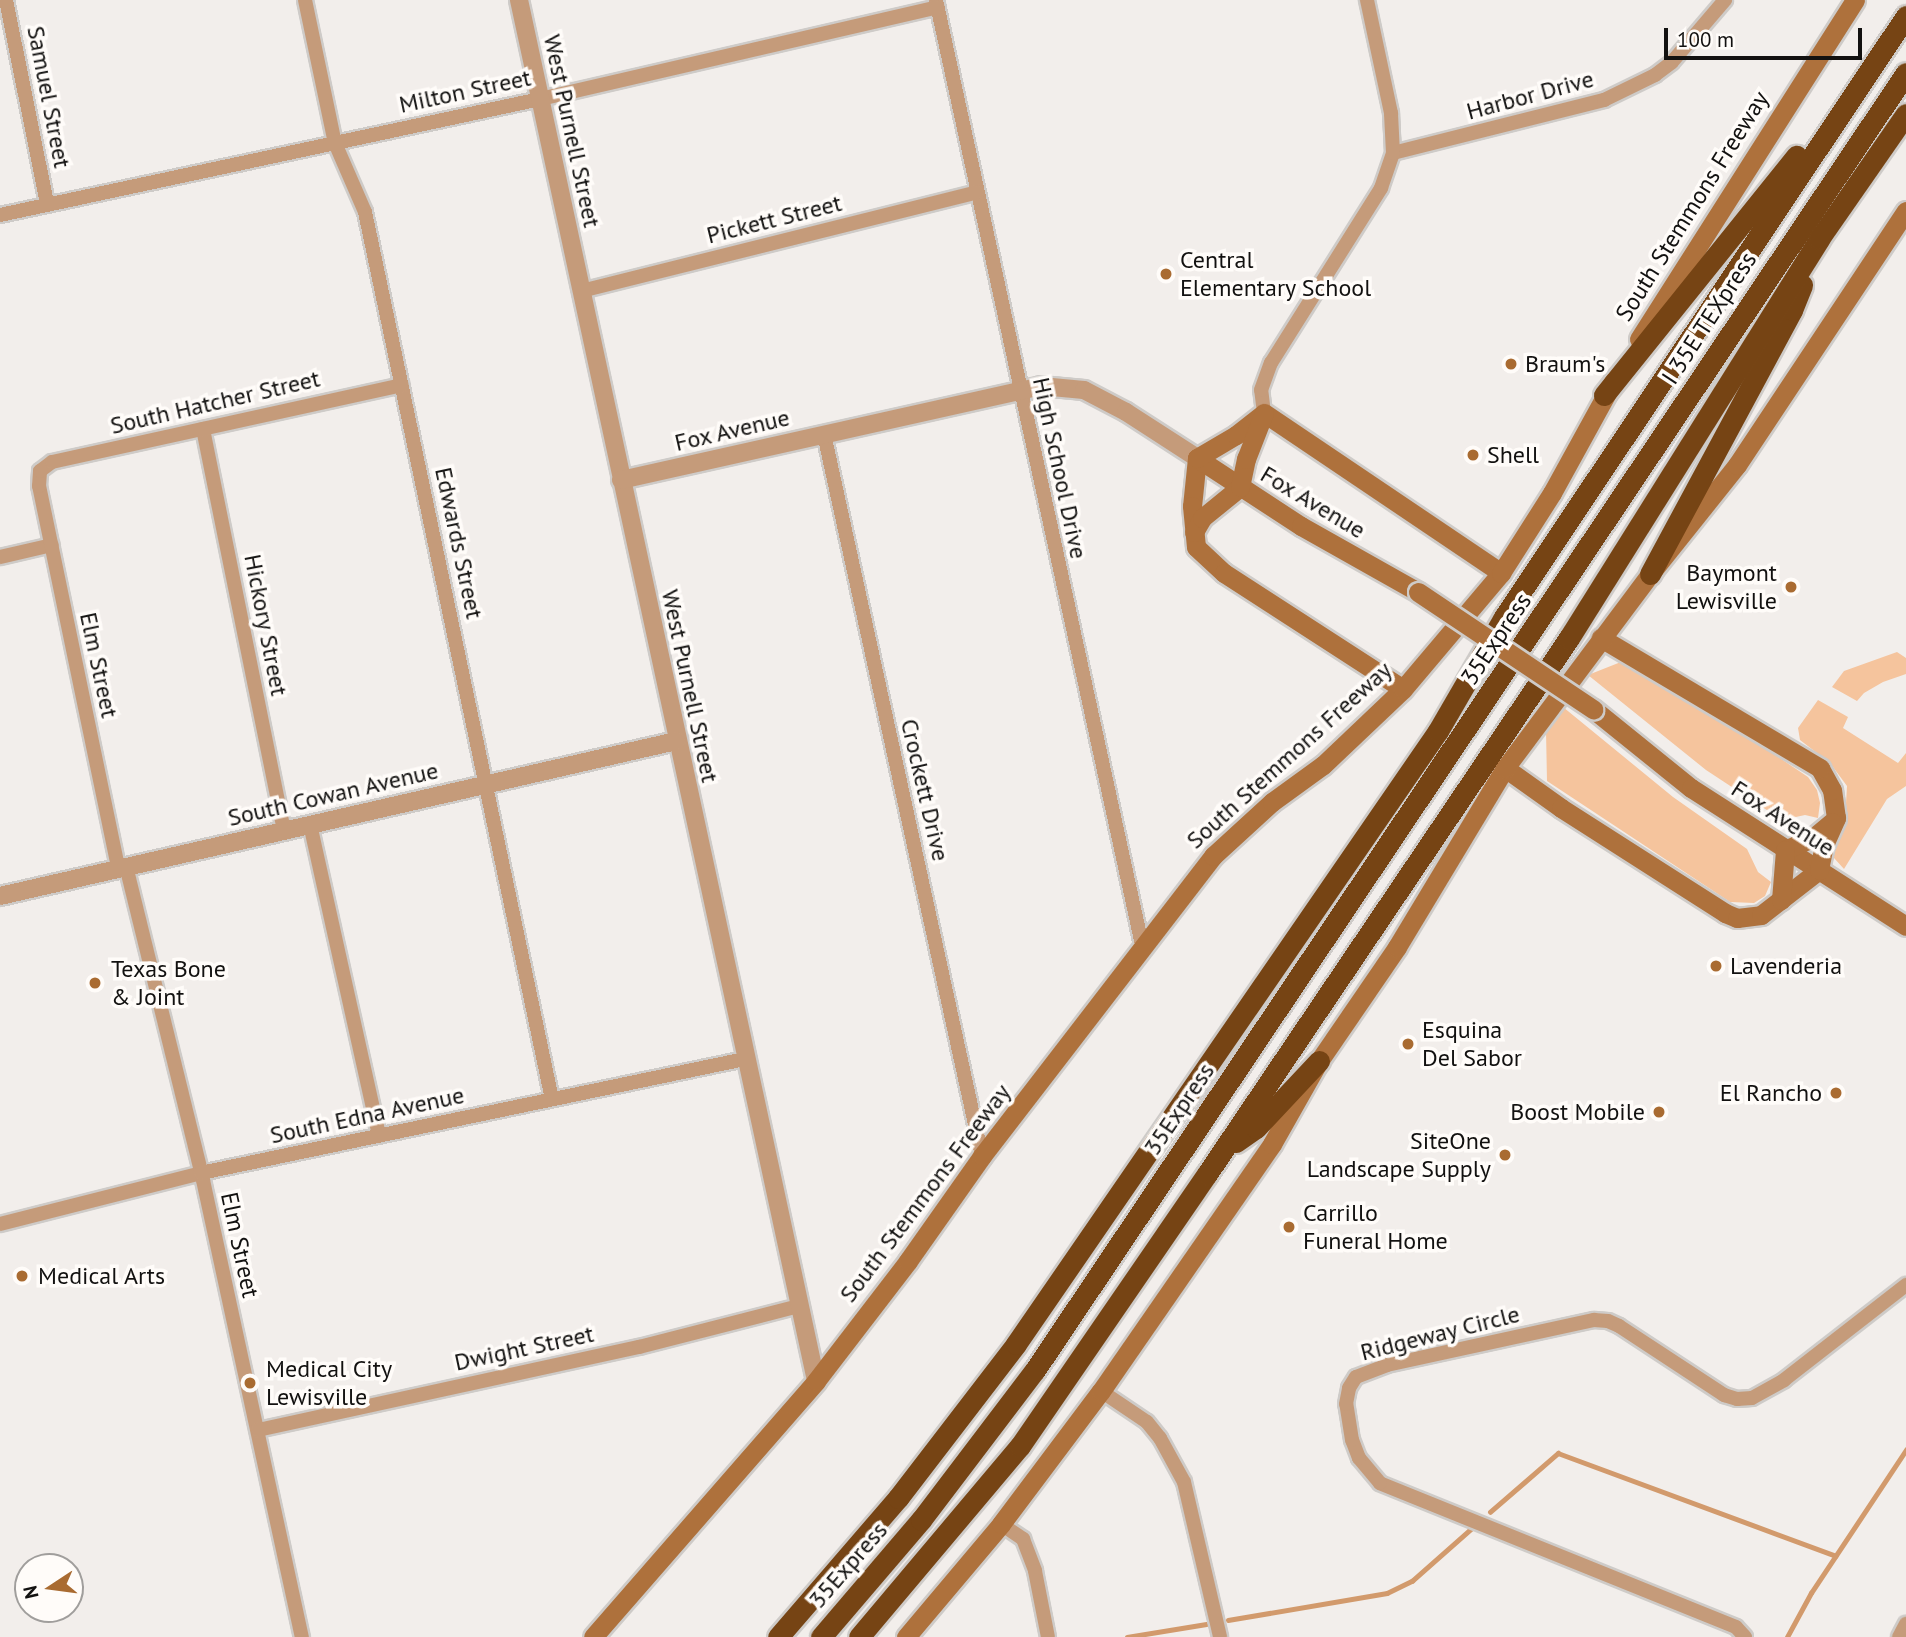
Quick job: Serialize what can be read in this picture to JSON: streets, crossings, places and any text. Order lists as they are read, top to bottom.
{
  "streets": {
    "highway": ["I 35E TEXpress", "35Express"],
    "main road": ["South Stemmons Freeway", "Fox Avenue"],
    "street": [
      "Milton Street",
      "Harbor Drive",
      "Samuel Street",
      "West Purnell Street",
      "Pickett Street",
      "South Hatcher Street",
      "High School Drive",
      "Edwards Street",
      "Hickory Street",
      "Elm Street",
      "Crockett Drive",
      "South Cowan Avenue",
      "South Edna Avenue",
      "Ridgeway Circle",
      "Dwight Street"
    ]
  },
  "crossings": [
    ["Milton Street", "Samuel Street"],
    ["Milton Street", "West Purnell Street"],
    ["Milton Street", "High School Drive"],
    ["Milton Street", "Edwards Street"],
    ["West Purnell Street", "South Stemmons Freeway"],
    ["West Purnell Street", "Pickett Street"],
    ["West Purnell Street", "Fox Avenue"],
    ["West Purnell Street", "South Cowan Avenue"],
    ["West Purnell Street", "South Edna Avenue"],
    ["West Purnell Street", "Dwight Street"],
    ["South Stemmons Freeway", "High School Drive"],
    ["South Stemmons Freeway", "Crockett Drive"],
    ["Pickett Street", "High School Drive"],
    ["I 35E TEXpress", "35Express"],
    ["South Hatcher Street", "Edwards Street"],
    ["South Hatcher Street", "Hickory Street"],
    ["South Hatcher Street", "Elm Street"],
    ["Fox Avenue", "High School Drive"],
    ["Fox Avenue", "Crockett Drive"],
    ["Edwards Street", "South Cowan Avenue"],
    ["Edwards Street", "South Edna Avenue"],
    ["Hickory Street", "South Cowan Avenue"],
    ["Elm Street", "South Cowan Avenue"],
    ["Elm Street", "South Edna Avenue"],
    ["Elm Street", "Dwight Street"]
  ],
  "places": [
    "Central Elementary School",
    "Braum's",
    "Shell",
    "Baymont Lewisville",
    "Lavenderia",
    "Texas Bone & Joint",
    "Esquina Del Sabor",
    "El Rancho",
    "Boost Mobile",
    "SiteOne Landscape Supply",
    "Carrillo Funeral Home",
    "Medical Arts",
    "Medical City Lewisville"
  ],
  "scale_bar": "100 m",
  "north": "left"
}
